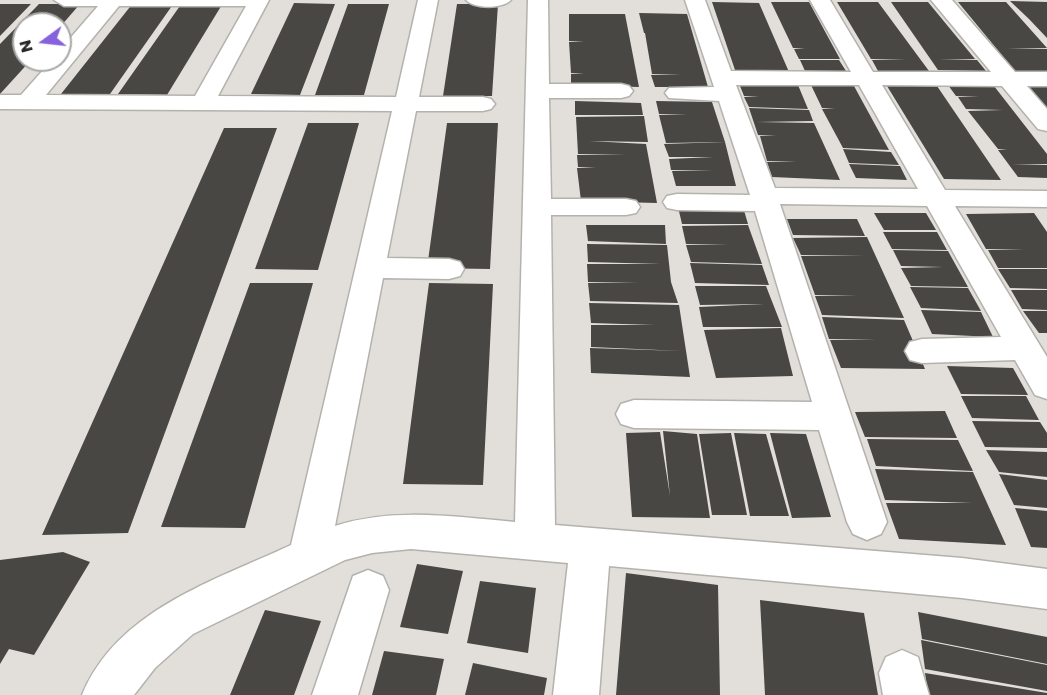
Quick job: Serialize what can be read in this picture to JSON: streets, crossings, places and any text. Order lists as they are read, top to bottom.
{
  "north": "left"
}
